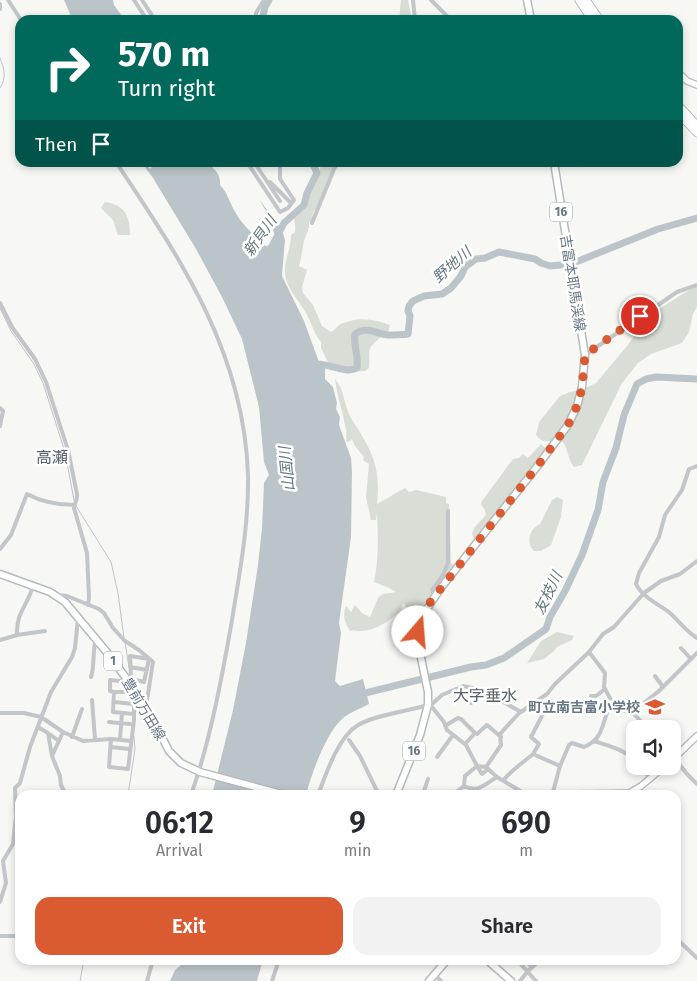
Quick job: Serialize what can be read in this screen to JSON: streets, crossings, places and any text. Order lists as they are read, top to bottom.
{
  "streets": {
    "main road": [
      "16",
      "吉富本耶馬渓線",
      "1",
      "豊前万田線"
    ]
  },
  "districts": ["高瀬", "大字垂水"],
  "water": [
    "新貝川",
    "野地川",
    "山国川",
    "友枝川"
  ],
  "places": {
    "school or university": ["町立南吉富小学校"]
  },
  "page": {
    "turn": ["570 m", "Turn right"],
    "then": "Then",
    "eta": [
      "06:12",
      "Arrival",
      "9",
      "min",
      "690",
      "m"
    ],
    "buttons": ["Exit", "Share"]
  }
}
